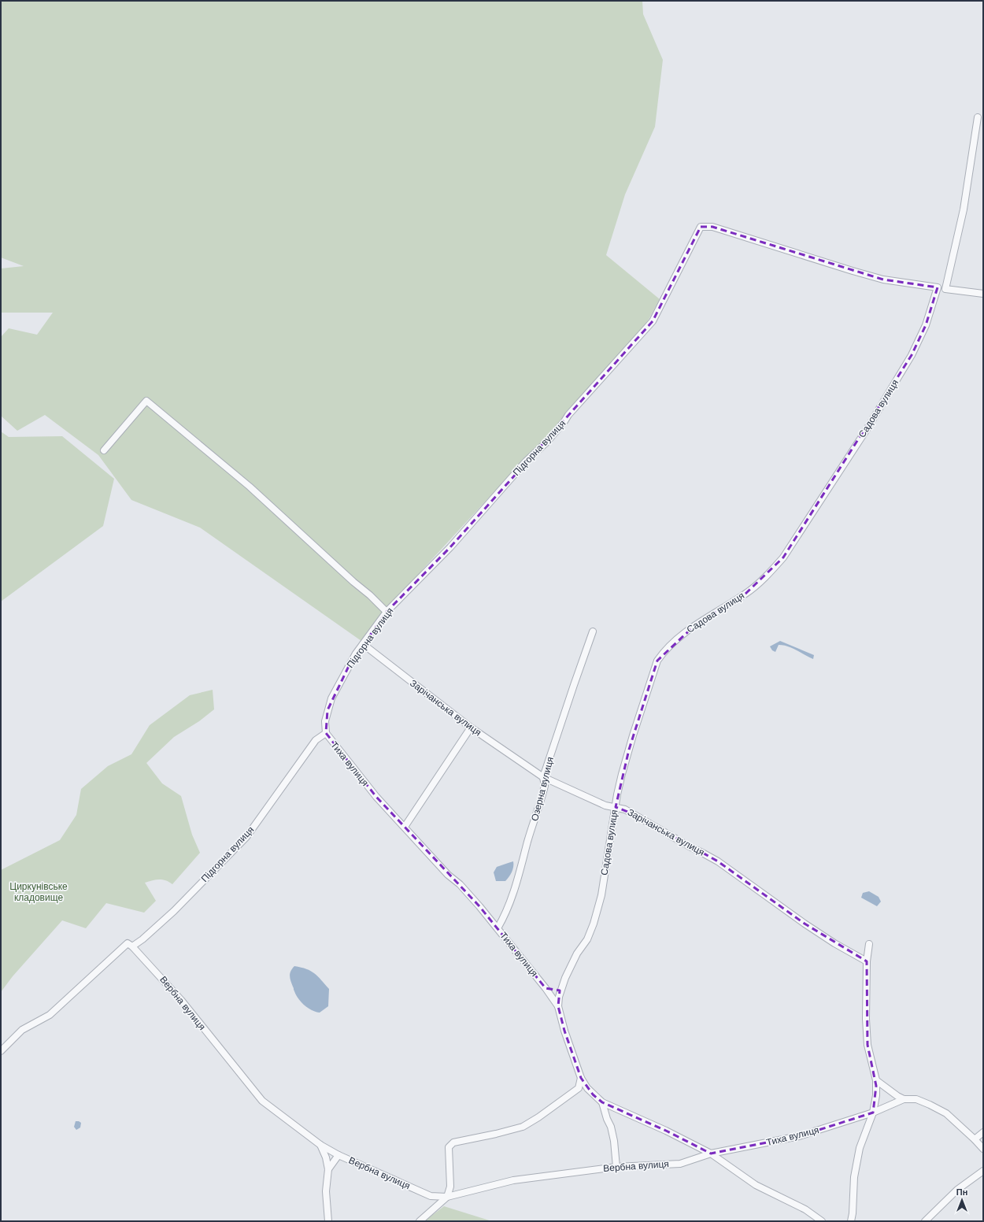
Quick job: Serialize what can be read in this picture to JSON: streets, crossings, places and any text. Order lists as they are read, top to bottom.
{
  "streets": {
    "street": [
      "Садова вулиця",
      "Підгорна вулиця",
      "Зарічанська вулиця",
      "Тиха вулиця",
      "Озерна вулиця",
      "Вербна вулиця"
    ]
  },
  "crossings": [
    ["Садова вулиця", "Підгорна вулиця"],
    ["Садова вулиця", "Зарічанська вулиця"],
    ["Садова вулиця", "Тиха вулиця"],
    ["Підгорна вулиця", "Зарічанська вулиця"],
    ["Підгорна вулиця", "Тиха вулиця"],
    ["Підгорна вулиця", "Вербна вулиця"],
    ["Зарічанська вулиця", "Озерна вулиця"],
    ["Тиха вулиця", "Озерна вулиця"],
    ["Тиха вулиця", "Вербна вулиця"]
  ],
  "parks": ["Циркунівське кладовище"],
  "north": "top"
}
